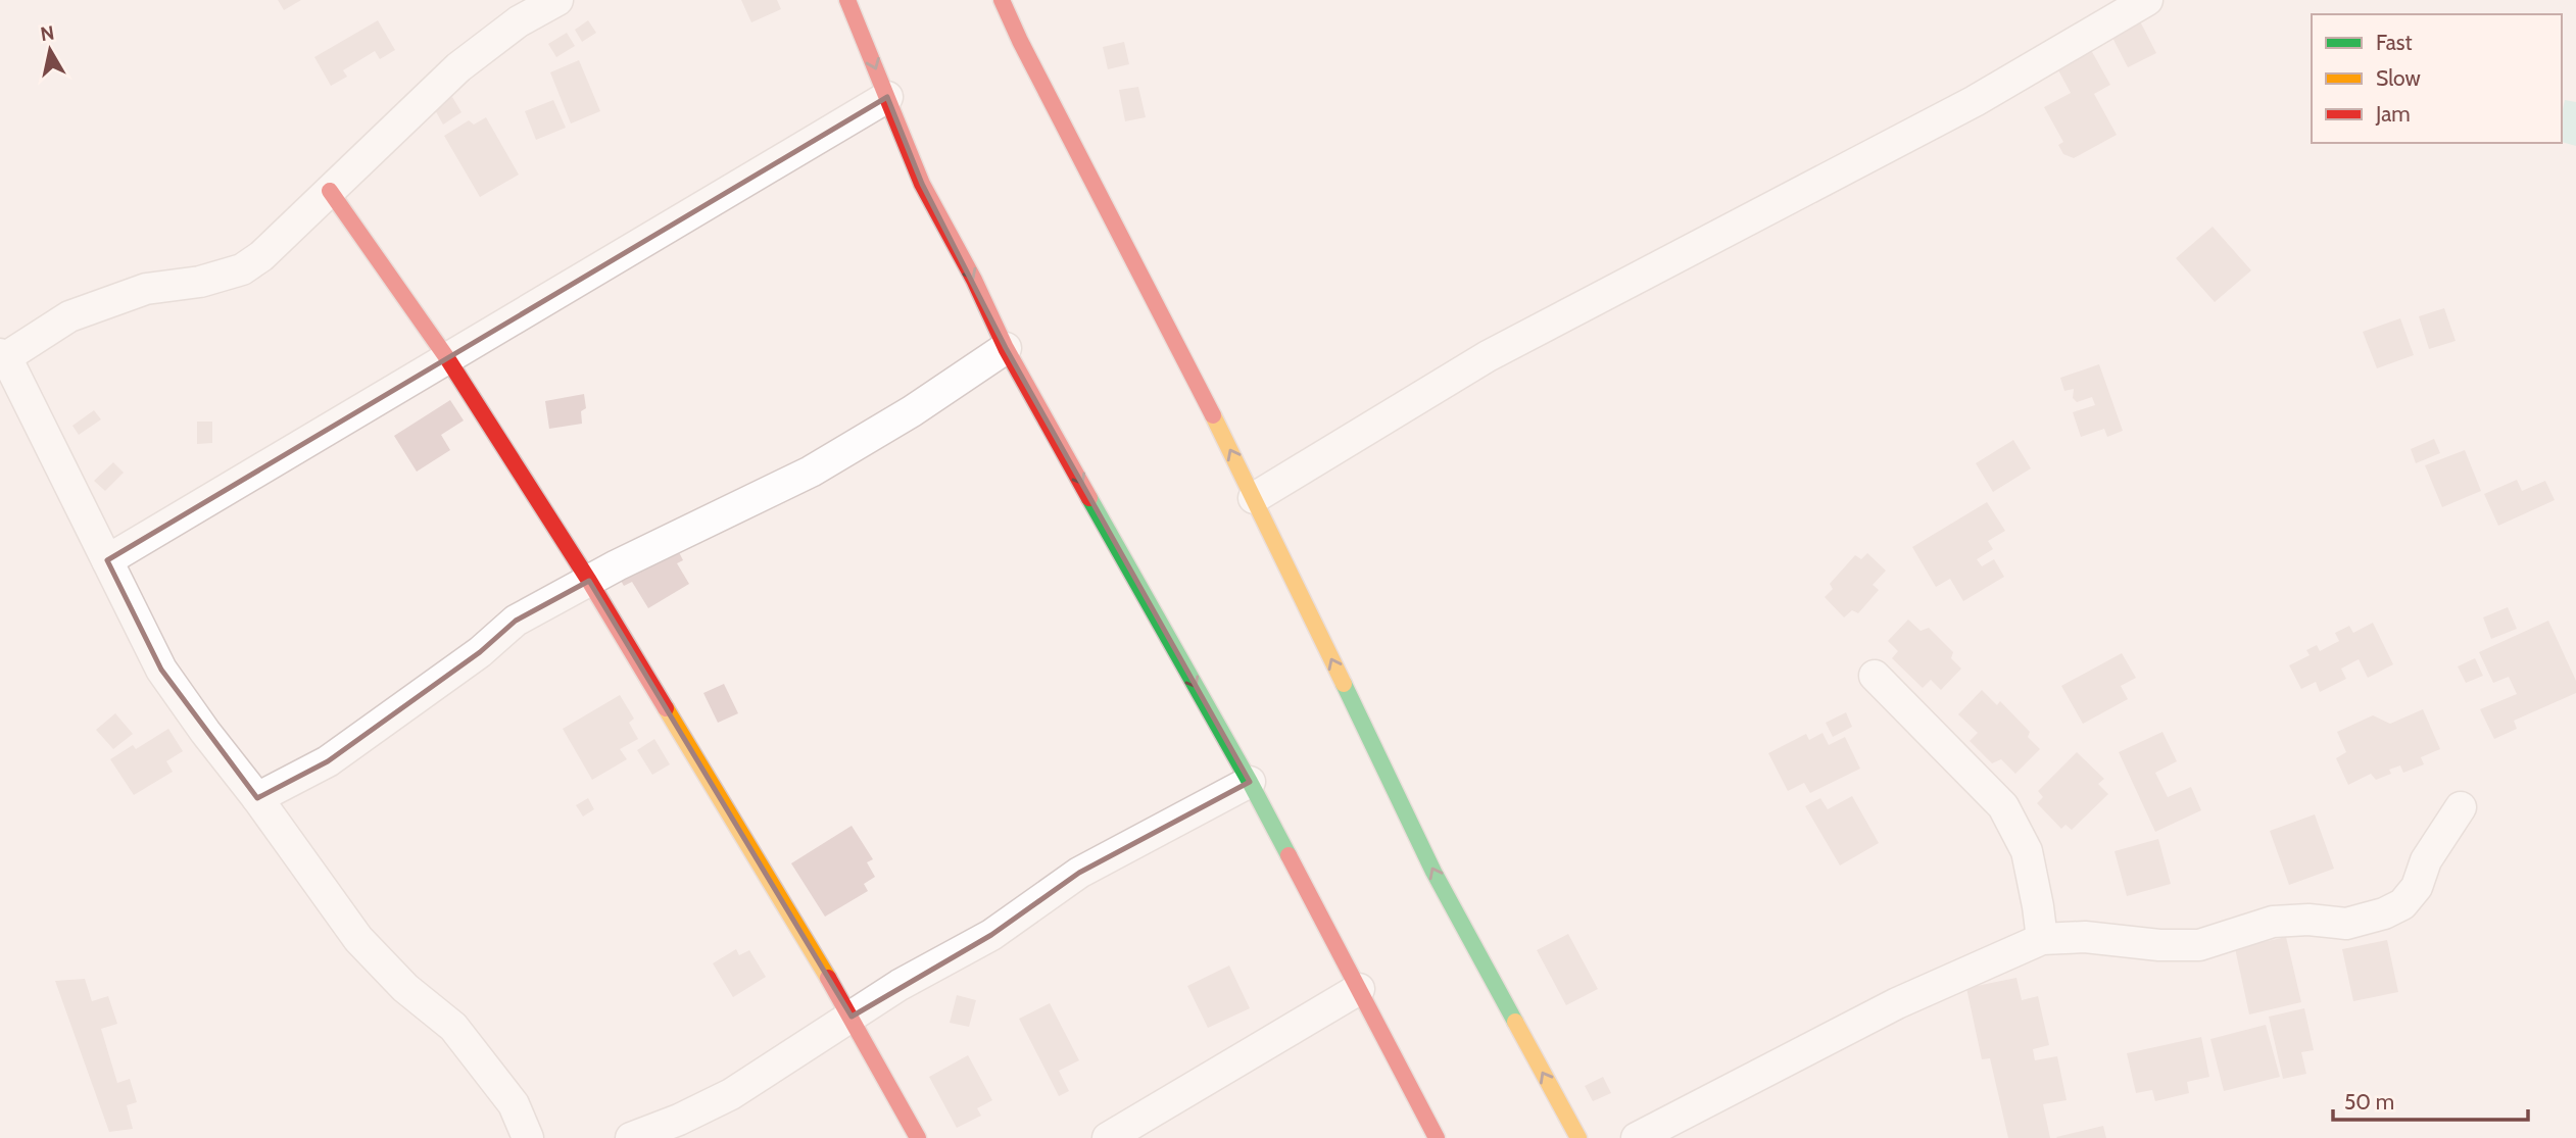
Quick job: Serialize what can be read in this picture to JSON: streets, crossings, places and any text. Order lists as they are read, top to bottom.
{
  "legend": ["Fast", "Slow", "Jam"],
  "scale_bar": "50 m",
  "north": "top"
}
